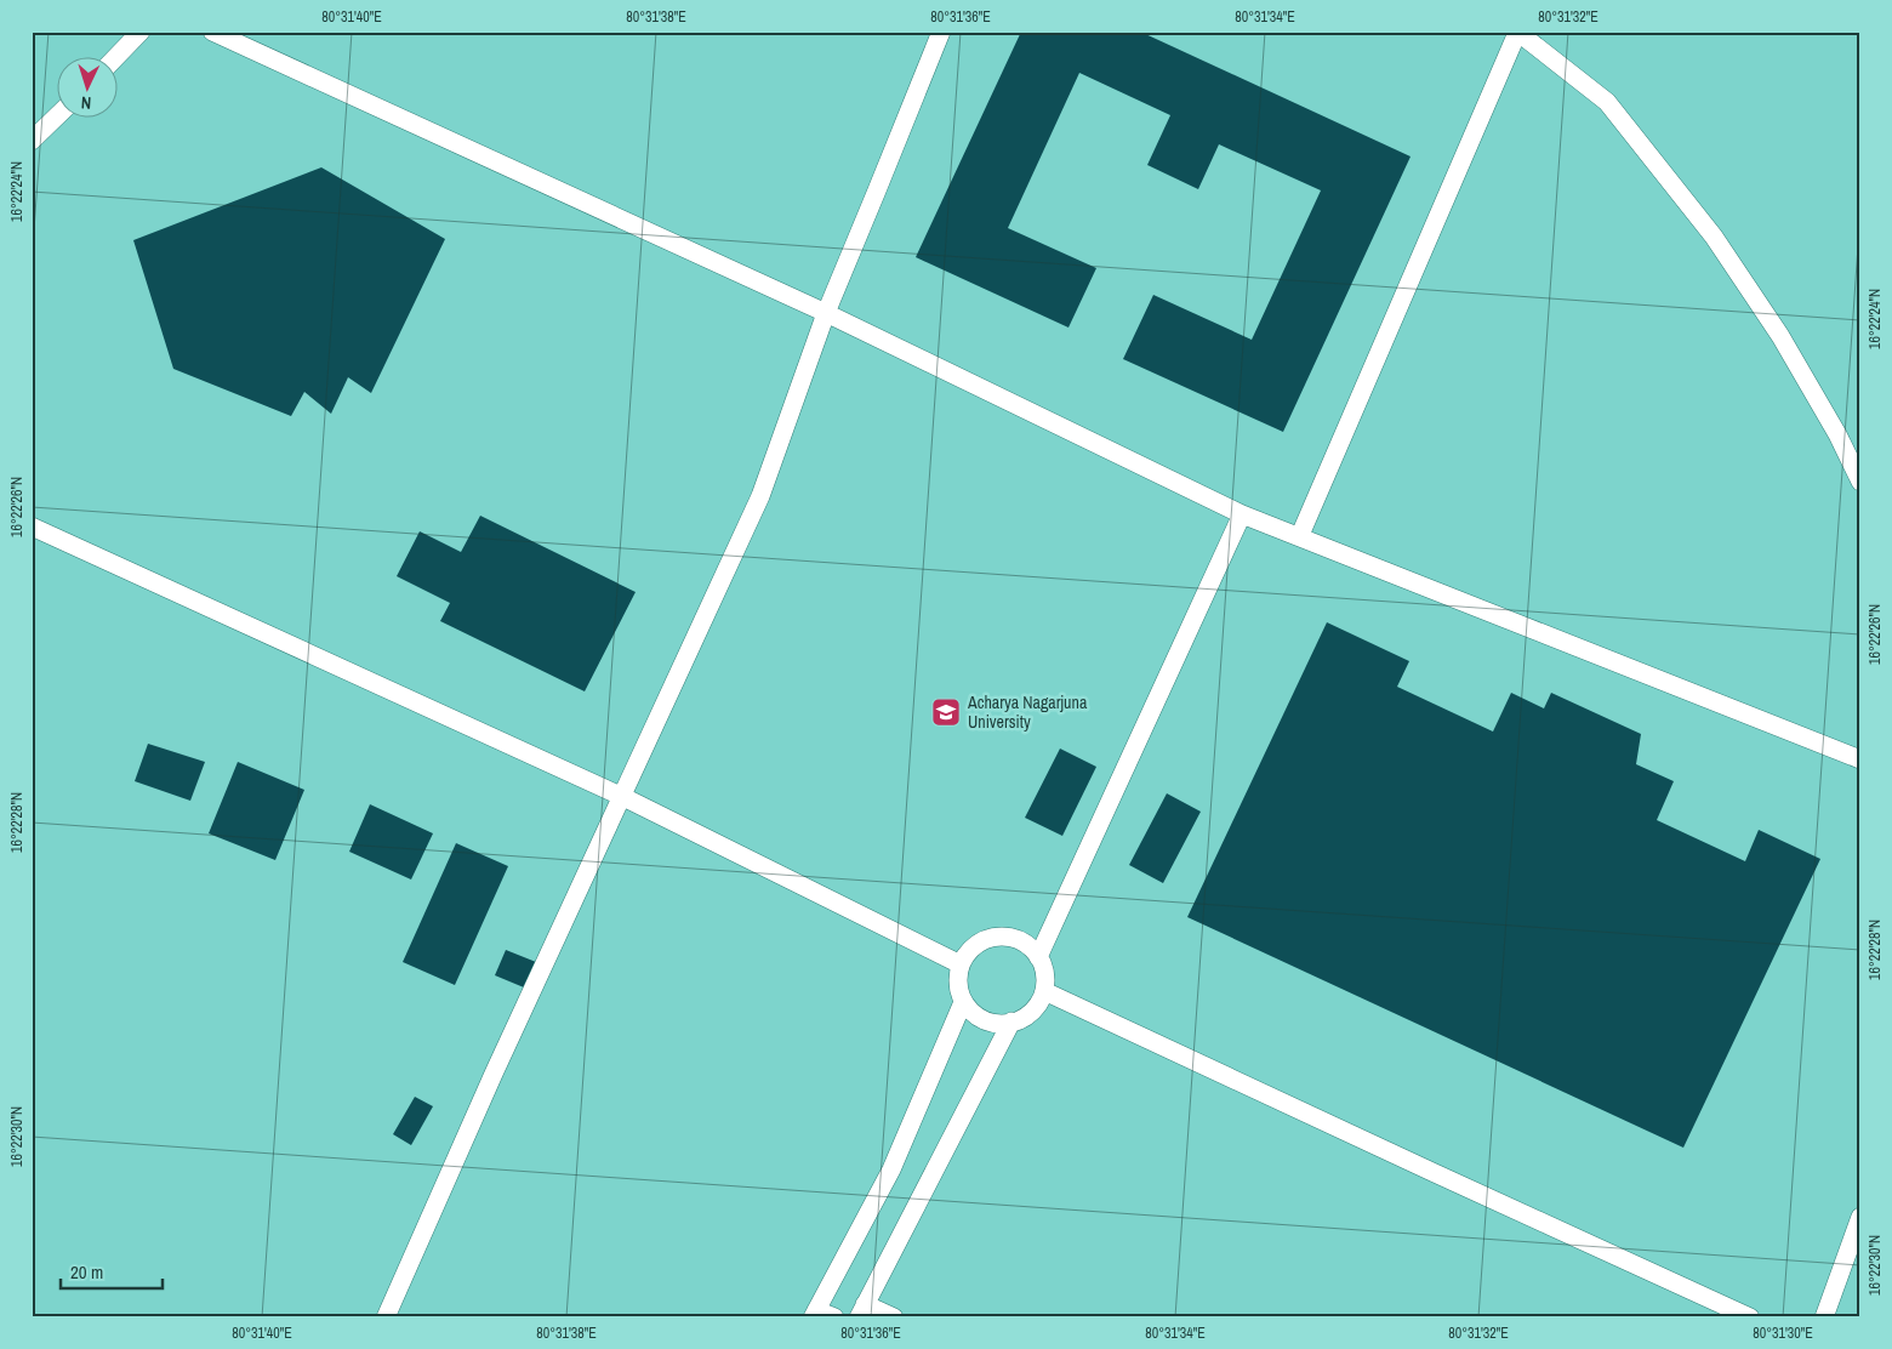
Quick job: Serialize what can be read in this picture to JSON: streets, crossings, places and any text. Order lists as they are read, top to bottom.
{
  "places": {
    "school or university": ["Acharya Nagarjuna University"]
  },
  "scale_bar": "20 m",
  "north": "bottom",
  "coordinates": [
    "80°31'40\"E",
    "80°31'38\"E",
    "80°31'36\"E",
    "80°31'34\"E",
    "80°31'32\"E",
    "16°22'24\"N",
    "16°22'26\"N",
    "16°22'28\"N",
    "16°22'30\"N",
    "80°31'30\"E"
  ]
}
